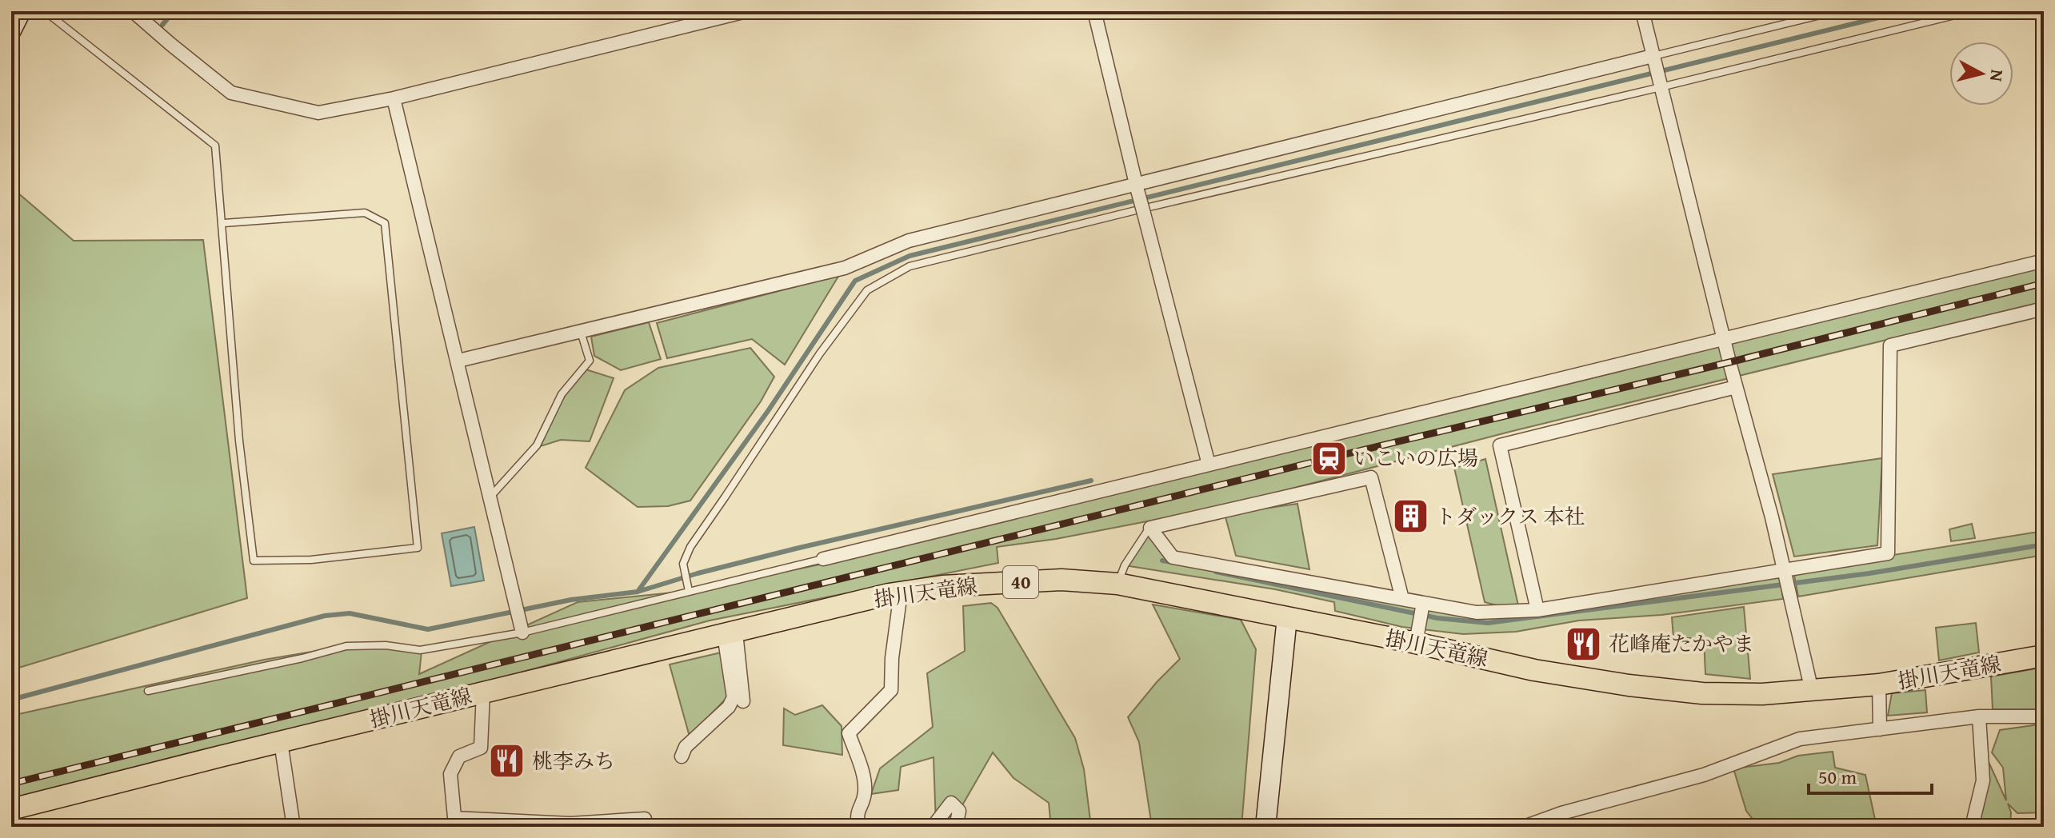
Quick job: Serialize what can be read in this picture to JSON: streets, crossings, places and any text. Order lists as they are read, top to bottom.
{
  "streets": {
    "main road": ["40", "掛川天竜線"]
  },
  "places": {
    "station": ["いこいの広場"],
    "building": ["トダックス 本社"],
    "restaurant": ["花峰庵たかやま", "桃李みち"]
  },
  "scale_bar": "50 m",
  "north": "right"
}
